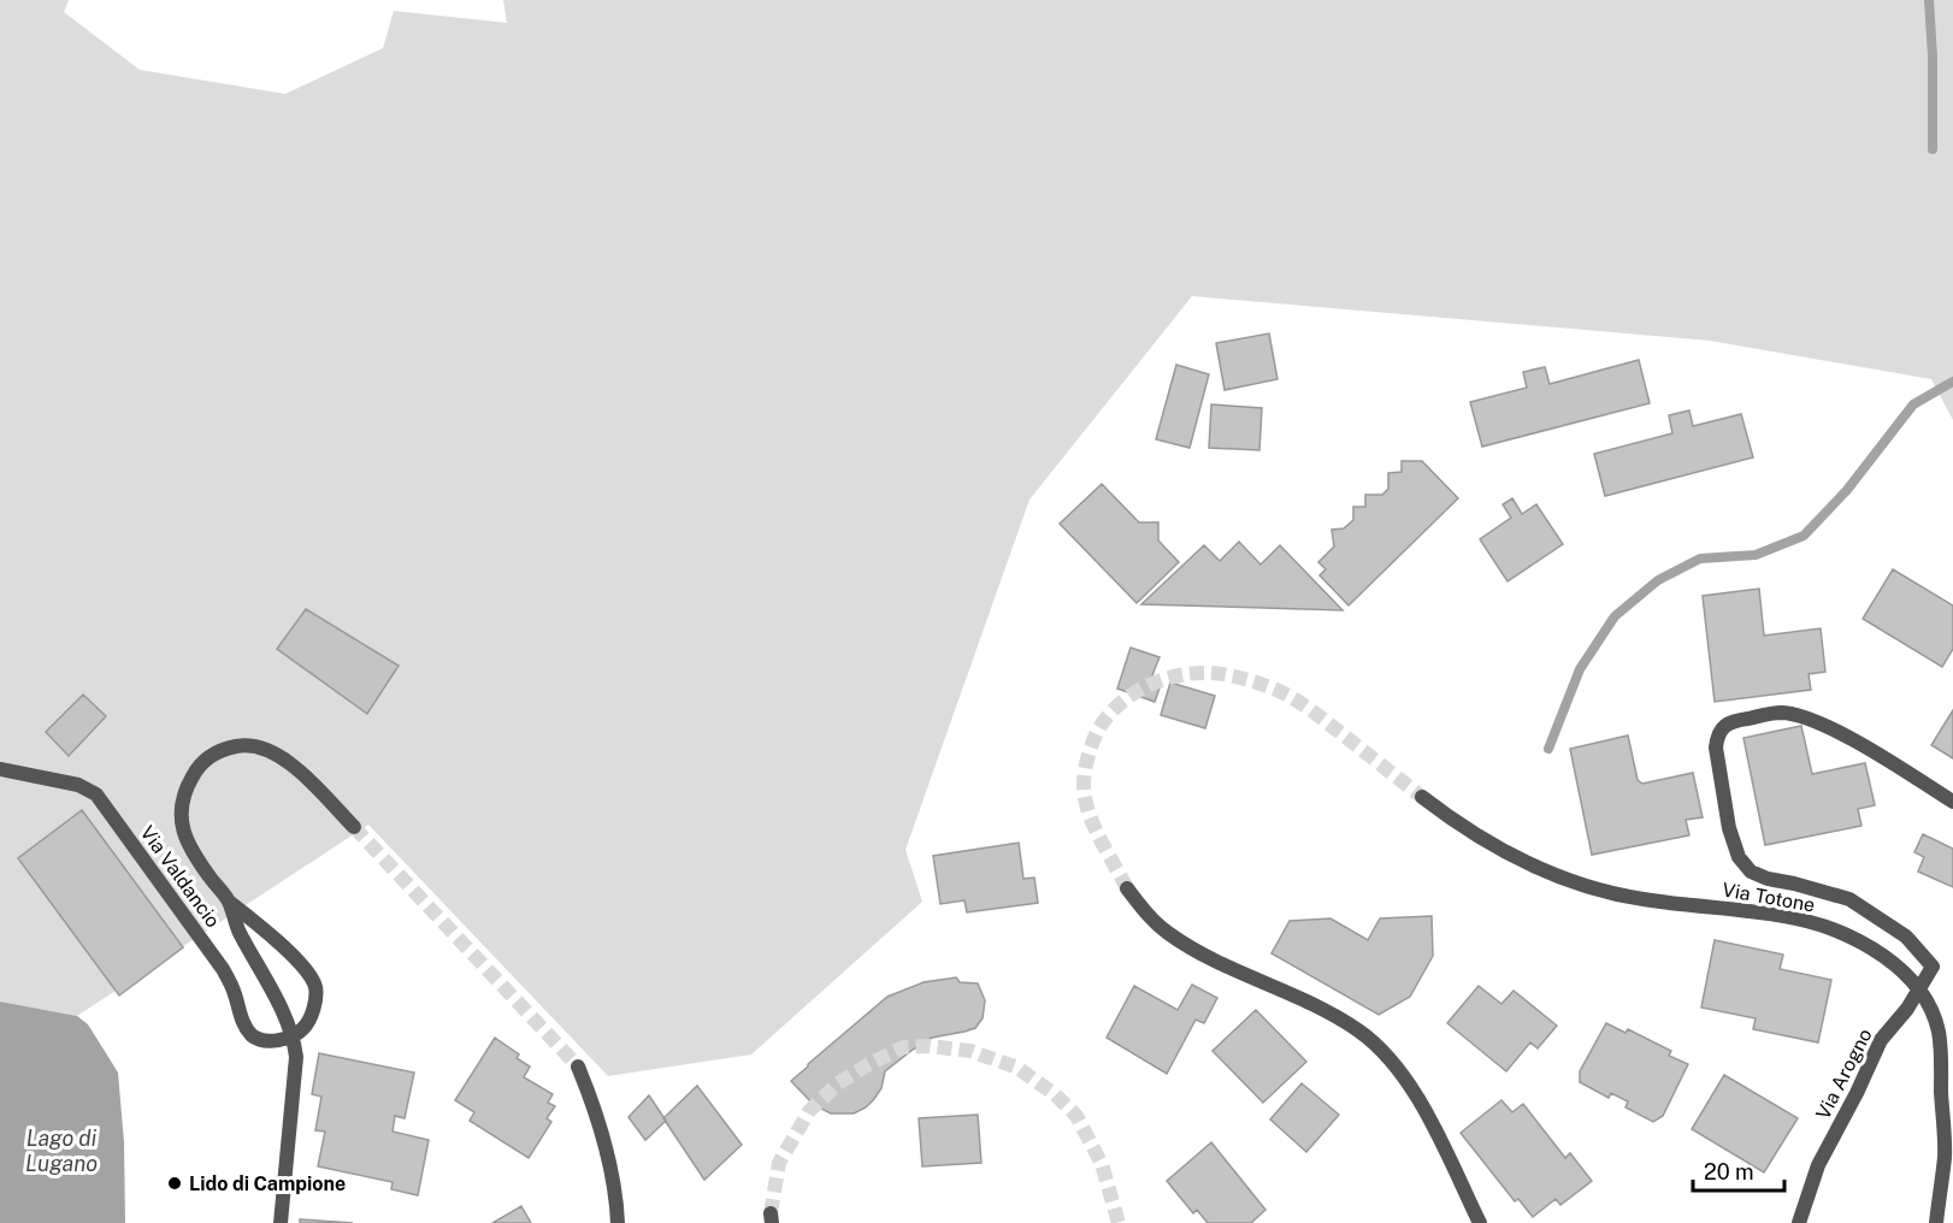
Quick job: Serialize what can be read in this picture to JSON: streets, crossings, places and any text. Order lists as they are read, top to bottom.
{
  "streets": {
    "street": ["Via Valdancio", "Via Totone", "Via Arogno"]
  },
  "crossings": [
    ["Via Totone", "Via Arogno"]
  ],
  "water": ["Lago di Lugano"],
  "places": ["Lido di Campione"],
  "scale_bar": "20 m"
}
